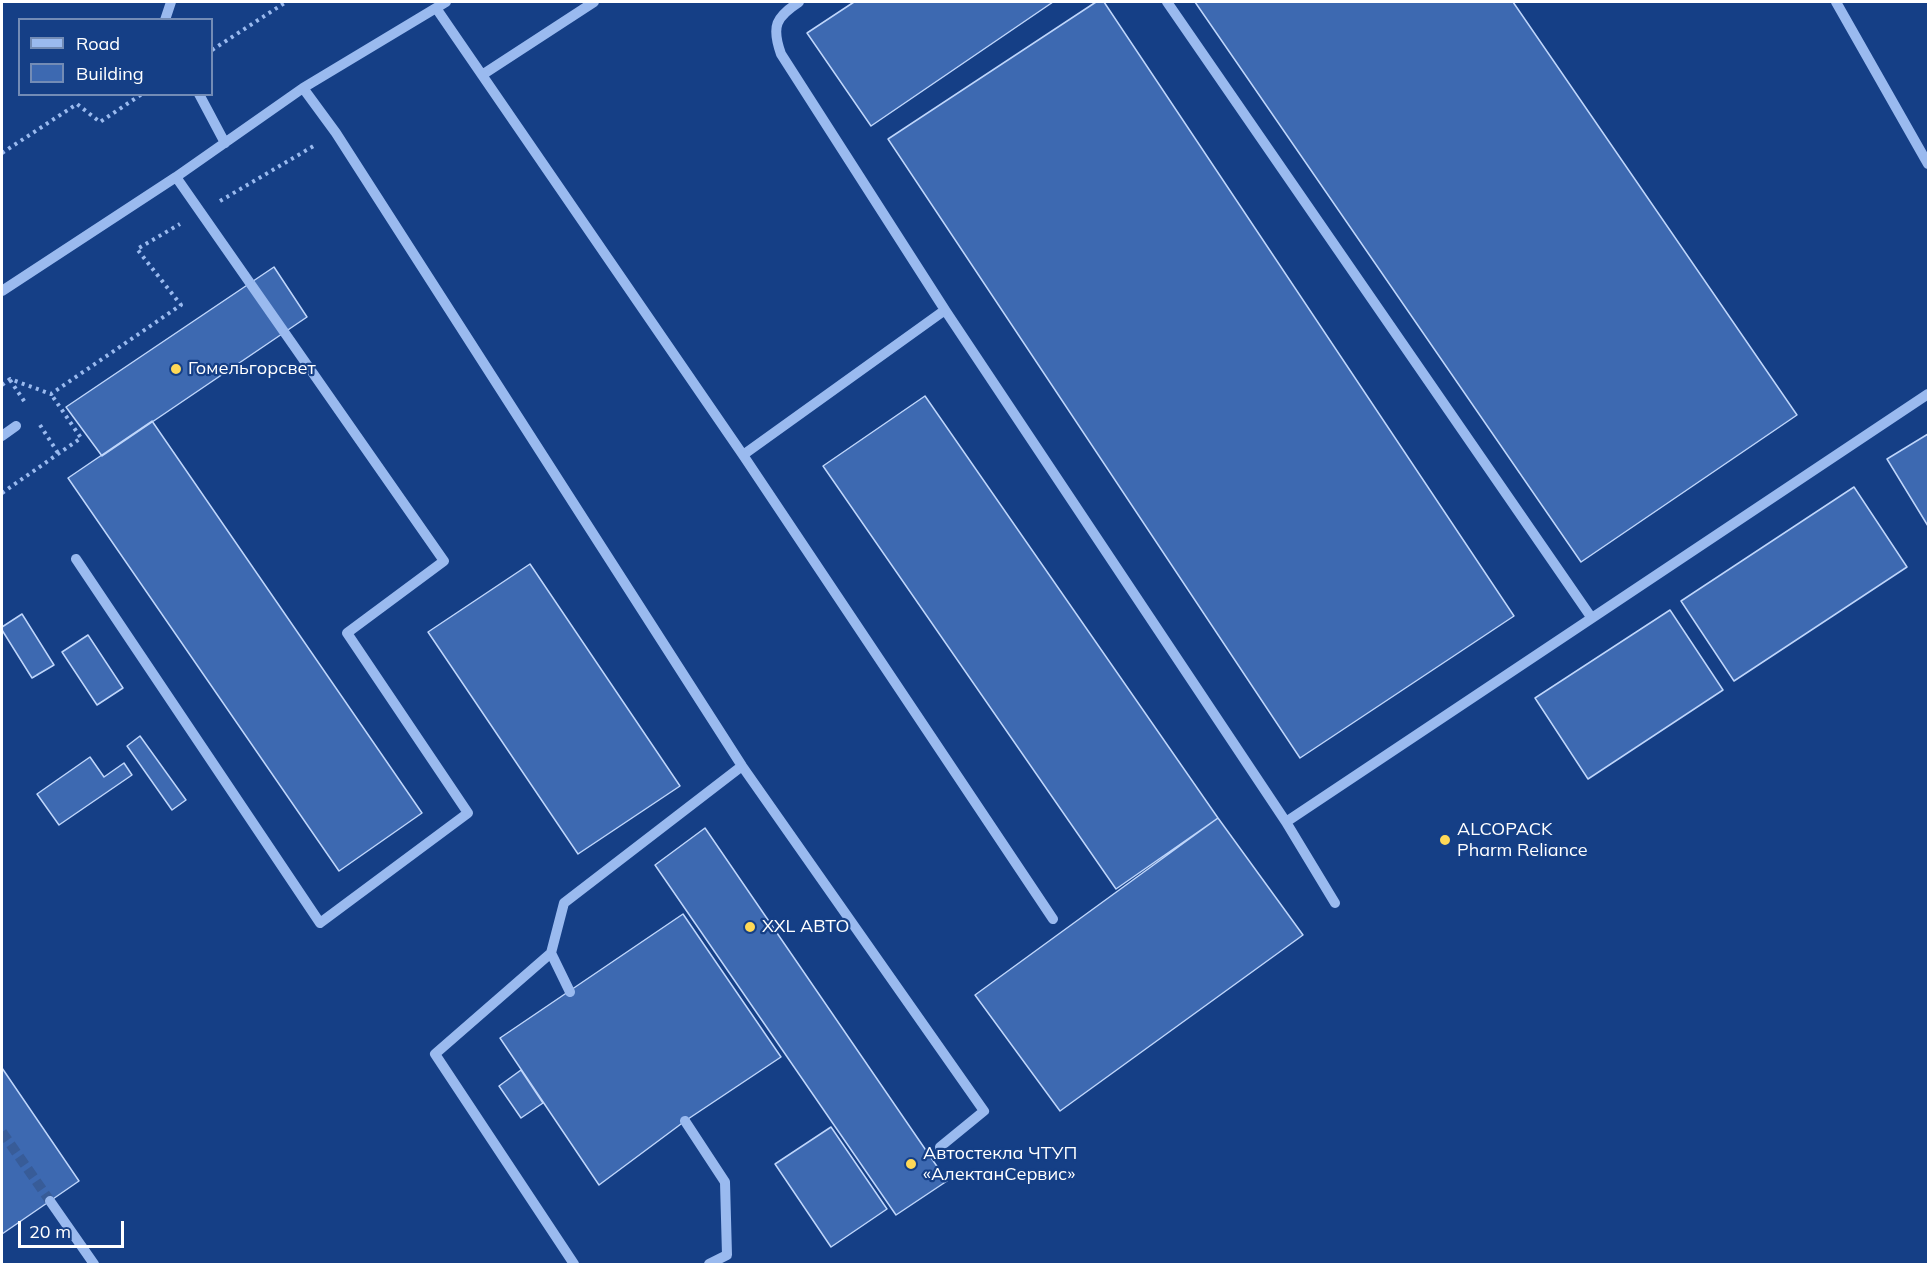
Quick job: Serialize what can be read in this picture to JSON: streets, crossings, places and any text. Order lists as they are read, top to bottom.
{
  "places": [
    "Гомельгорсвет",
    "ALCOPACK Pharm Reliance",
    "XXL АВТО",
    "Автостекла ЧТУП «АлектанСервис»"
  ],
  "legend": ["Road", "Building"],
  "scale_bar": "20 m"
}
